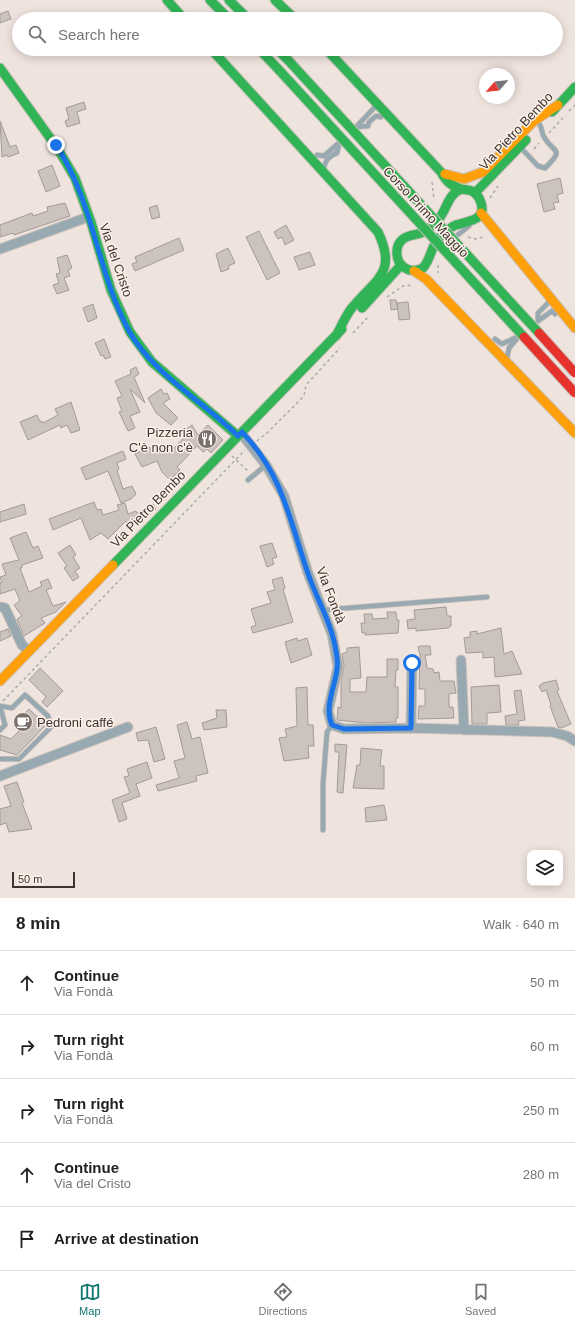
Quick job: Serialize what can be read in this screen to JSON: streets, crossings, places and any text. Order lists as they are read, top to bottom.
{
  "streets": {
    "main road": ["Via Pietro Bembo", "Corso Primo Maggio", "Via del Cristo"],
    "street": ["Via Fondà"]
  },
  "crossings": [
    ["Via Pietro Bembo", "Via del Cristo"],
    ["Via Pietro Bembo", "Via Fondà"],
    ["Via del Cristo", "Via Fondà"]
  ],
  "places": {
    "restaurant": ["Pizzeria C'è non c'è"],
    "cafe": ["Pedroni caffé"]
  },
  "scale_bar": "50 m",
  "north": "bottom left",
  "page": {
    "search": "Search here",
    "scale": "50 m",
    "heading": ["8 min", "Walk · 640 m"],
    "list": [
      ["Continue", "Via Fondà", "50 m"],
      ["Turn right", "Via Fondà", "60 m"],
      ["Turn right", "Via Fondà", "250 m"],
      ["Continue", "Via del Cristo", "280 m"],
      "Arrive at destination"
    ],
    "nav": ["Map", "Directions", "Saved"]
  }
}
